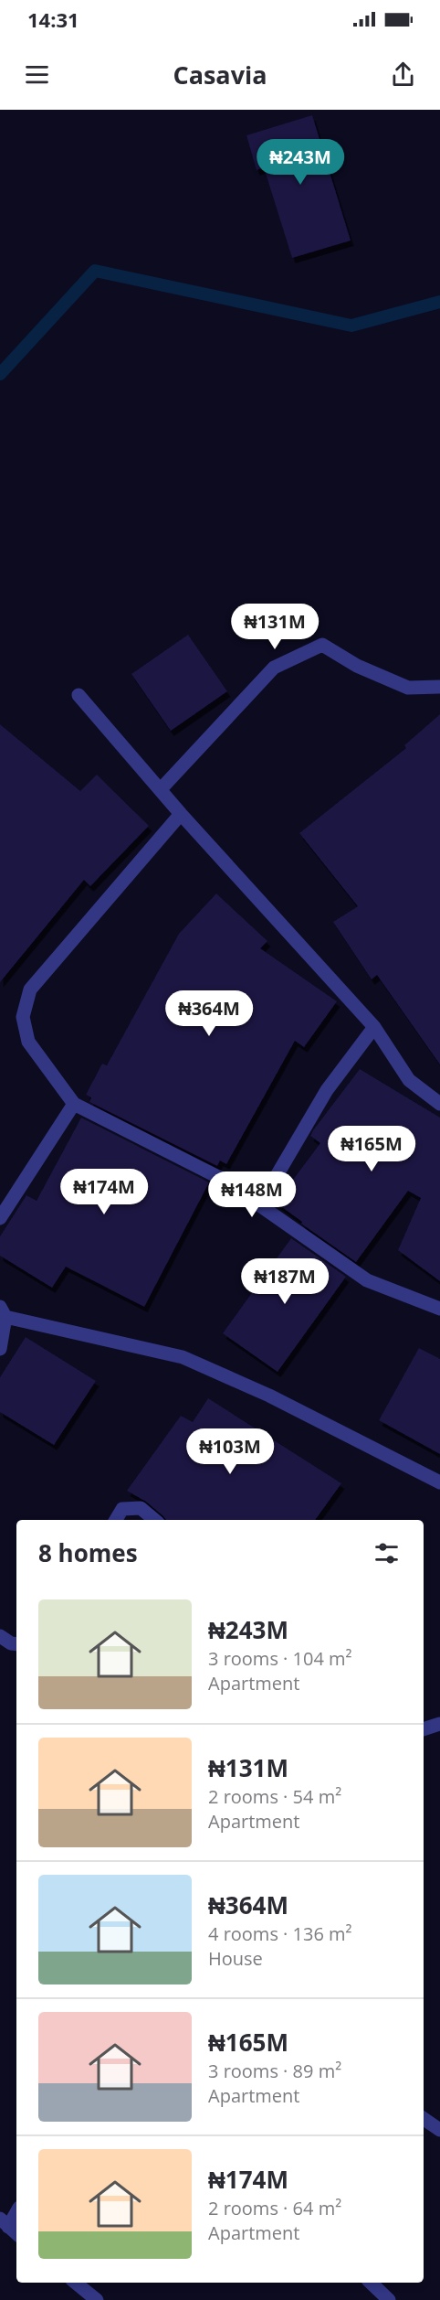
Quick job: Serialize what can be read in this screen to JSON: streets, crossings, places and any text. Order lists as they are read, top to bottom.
{
  "page": {
    "status": "14:31",
    "header": "Casavia",
    "price": [
      "₦243M",
      "₦131M",
      "₦364M",
      "₦165M",
      "₦174M",
      "₦148M",
      "₦187M",
      "₦103M"
    ],
    "heading": "8 homes",
    "list": [
      {
        "name": "₦243M",
        "note": "3 rooms · 104 m² · Apartment"
      },
      {
        "name": "₦131M",
        "note": "2 rooms · 54 m² · Apartment"
      },
      {
        "name": "₦364M",
        "note": "4 rooms · 136 m² · House"
      },
      {
        "name": "₦165M",
        "note": "3 rooms · 89 m² · Apartment"
      },
      {
        "name": "₦174M",
        "note": "2 rooms · 64 m² · Apartment"
      }
    ]
  }
}
